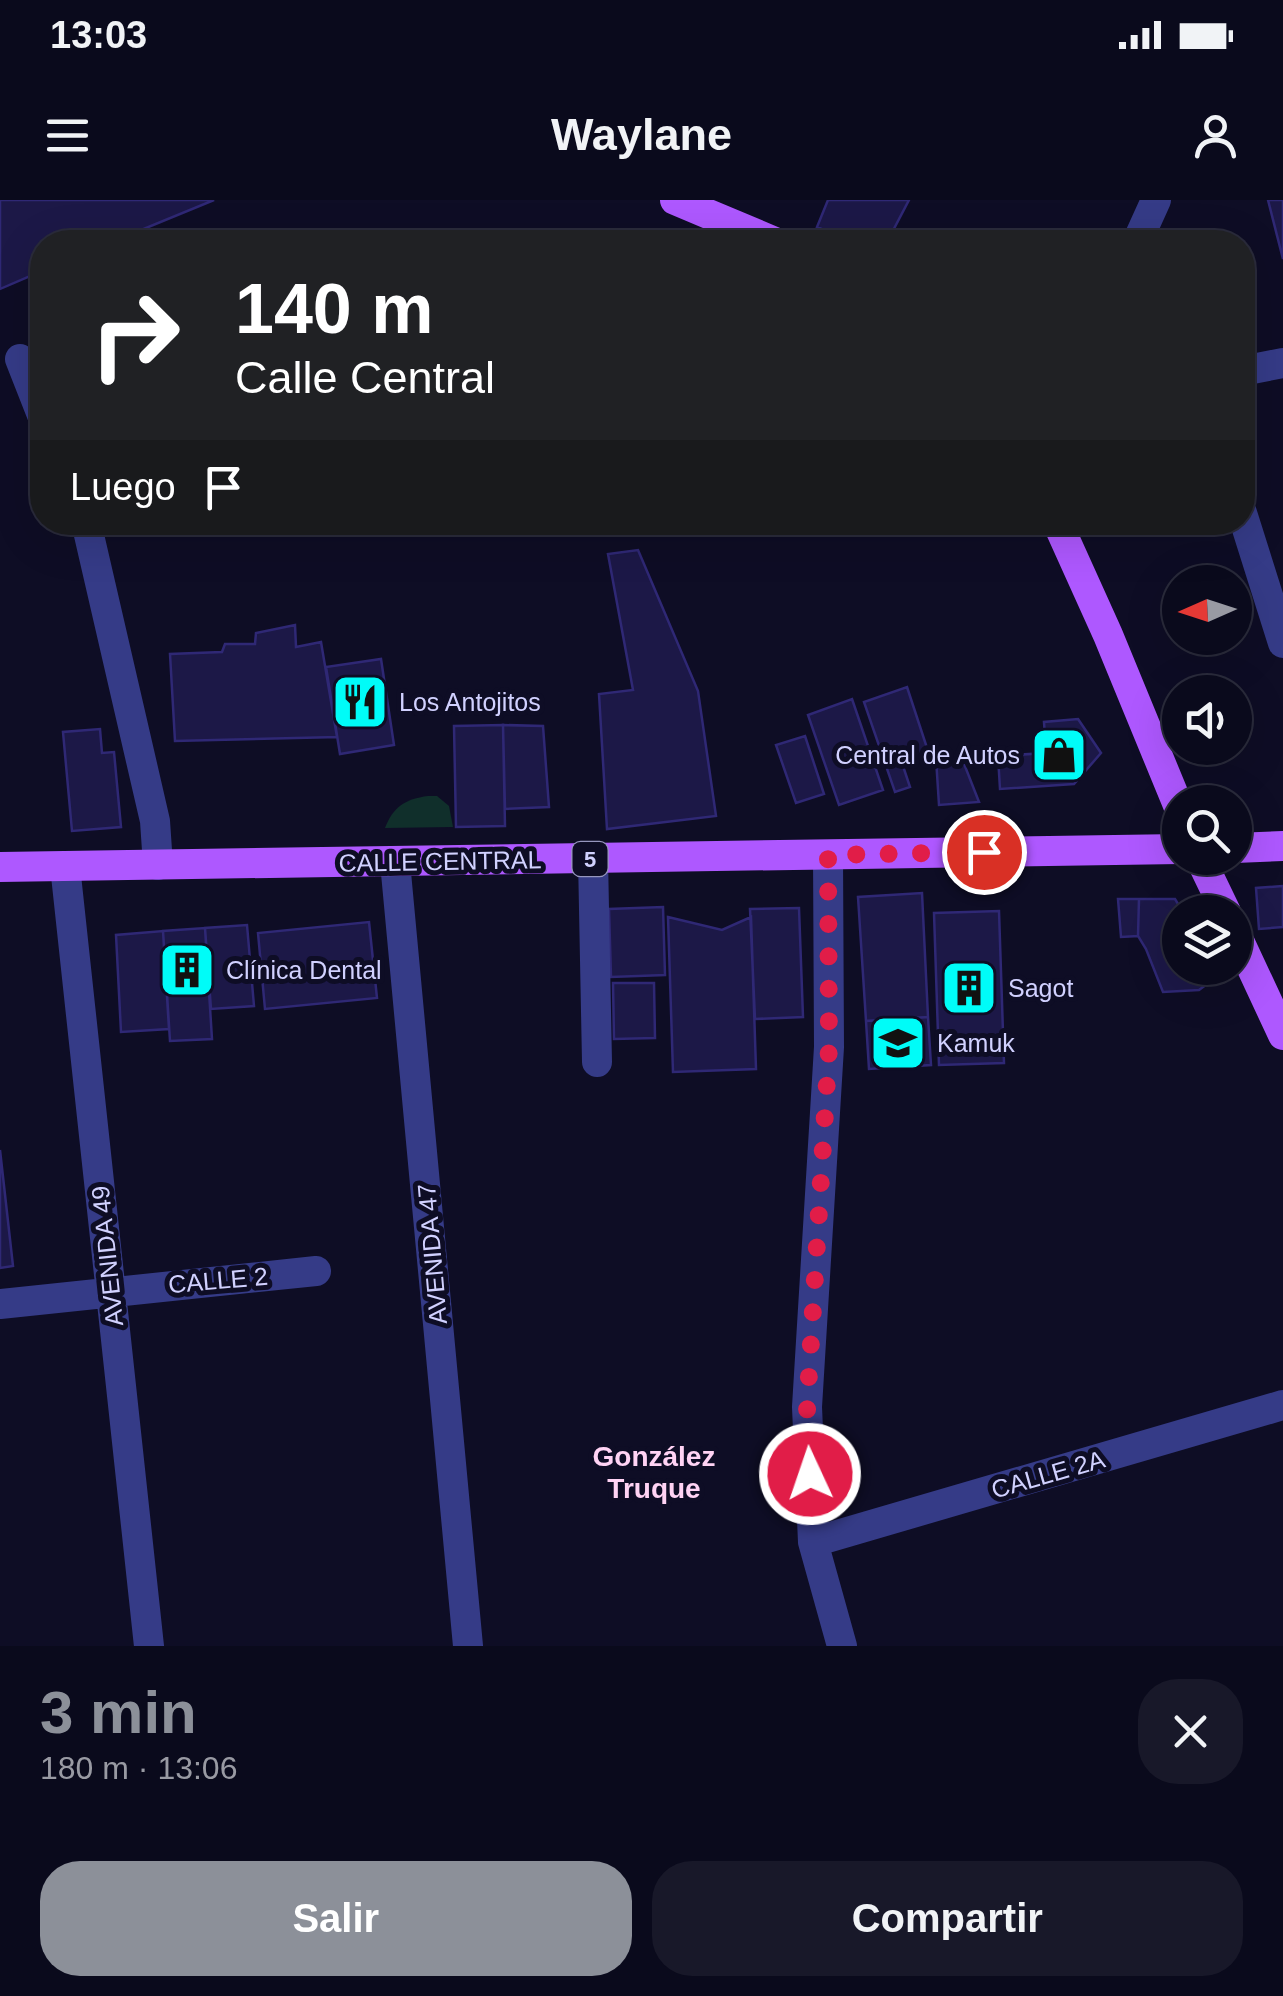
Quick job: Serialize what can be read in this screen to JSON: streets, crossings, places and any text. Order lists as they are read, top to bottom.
{
  "streets": {
    "main road": ["5", "CALLE CENTRAL"],
    "street": [
      "AVENIDA 47",
      "AVENIDA 49",
      "CALLE 2",
      "CALLE 2A"
    ]
  },
  "crossings": [
    ["CALLE CENTRAL", "AVENIDA 47"],
    ["CALLE CENTRAL", "AVENIDA 49"],
    ["AVENIDA 49", "CALLE 2"]
  ],
  "districts": ["González Truque"],
  "places": {
    "restaurant": ["Los Antojitos"],
    "shop": ["Central de Autos"],
    "building": ["Clínica Dental", "Sagot"],
    "school or university": ["Kamuk"]
  },
  "north": "left",
  "page": {
    "status": "13:03",
    "header": "Waylane",
    "turn": ["140 m", "Calle Central"],
    "then": "Luego",
    "heading": ["3 min", "180 m · 13:06"],
    "buttons": ["Salir", "Compartir"]
  }
}
